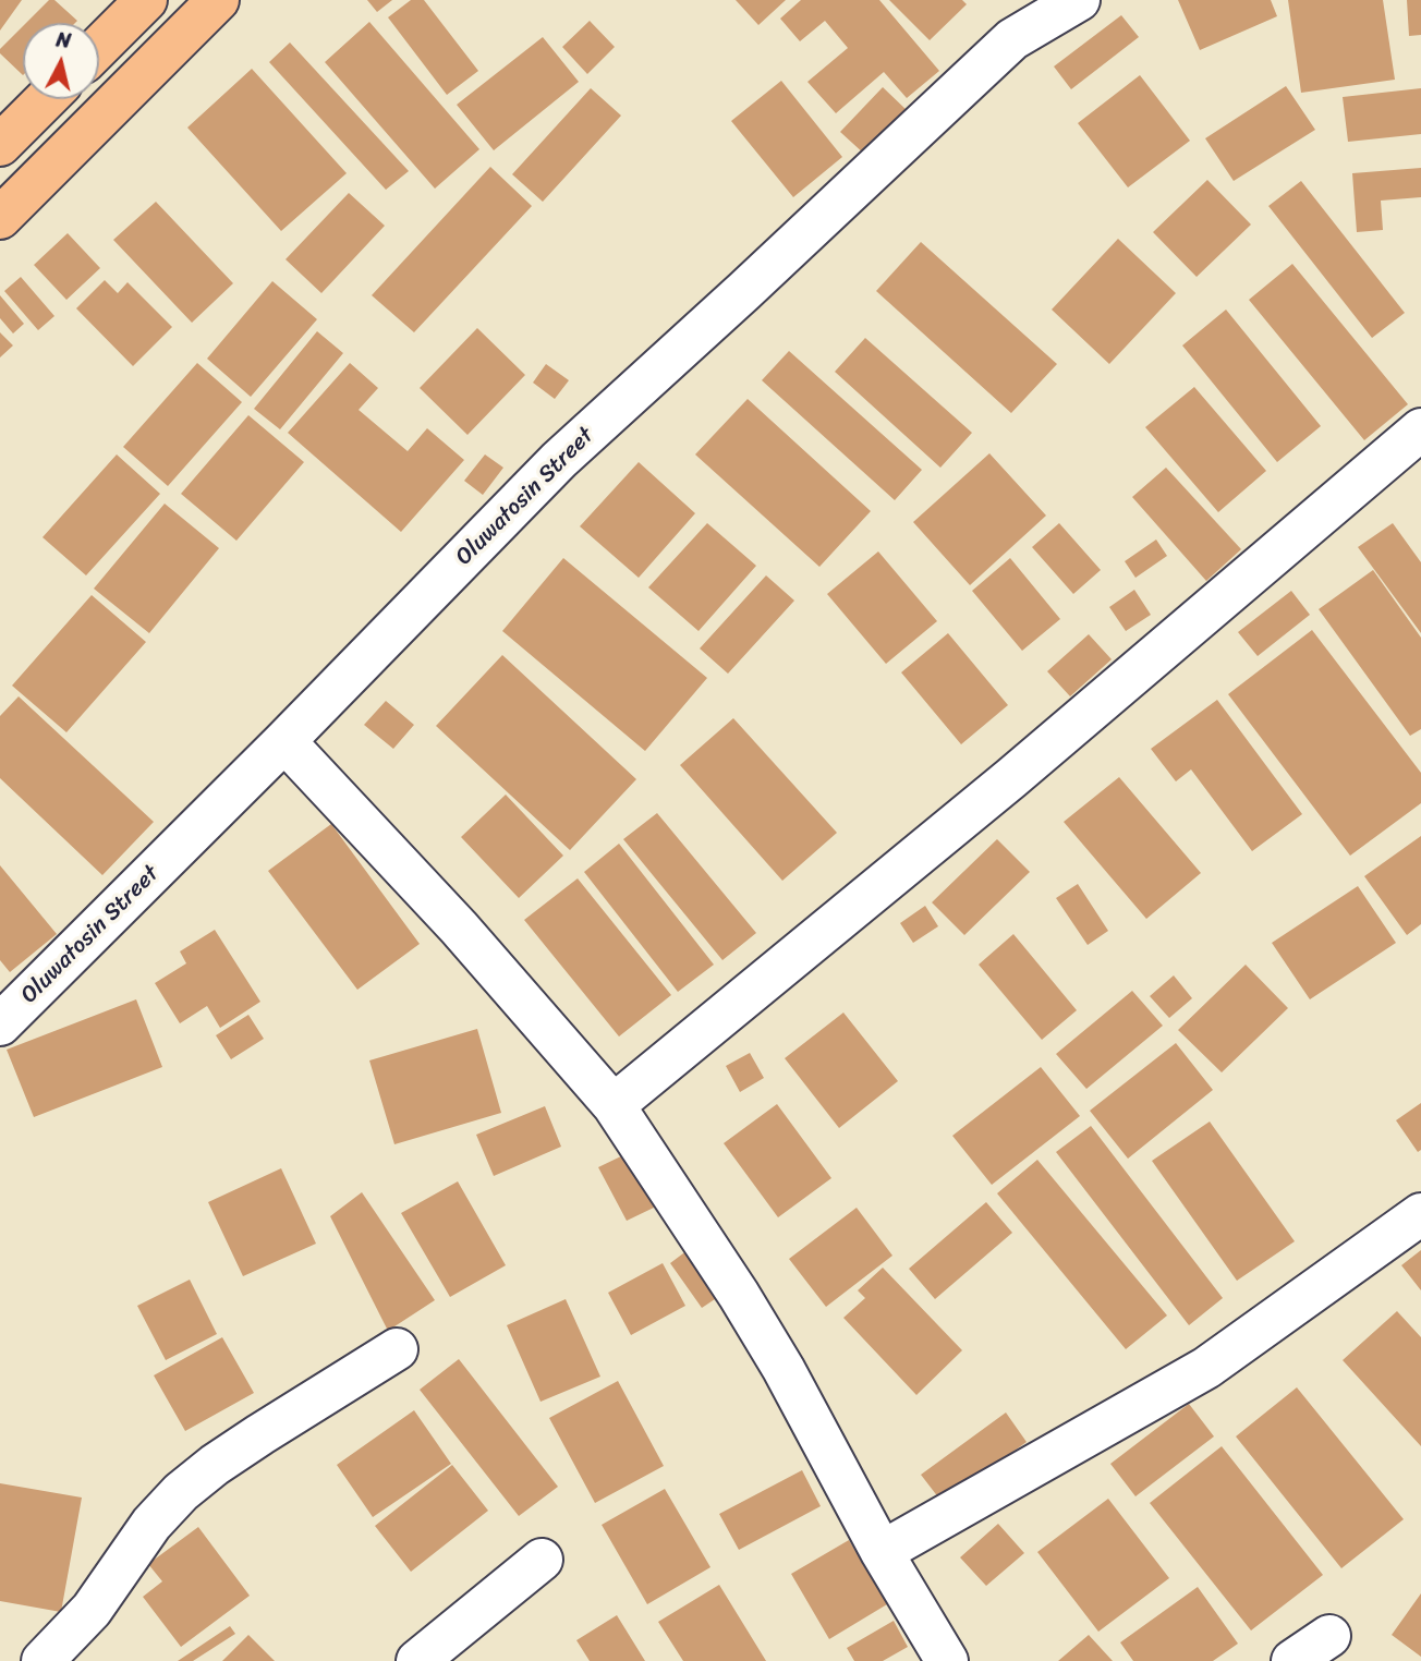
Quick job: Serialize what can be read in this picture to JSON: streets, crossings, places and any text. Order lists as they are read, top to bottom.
{
  "streets": {
    "street": ["Oluwatosin Street"]
  },
  "north": "top"
}
